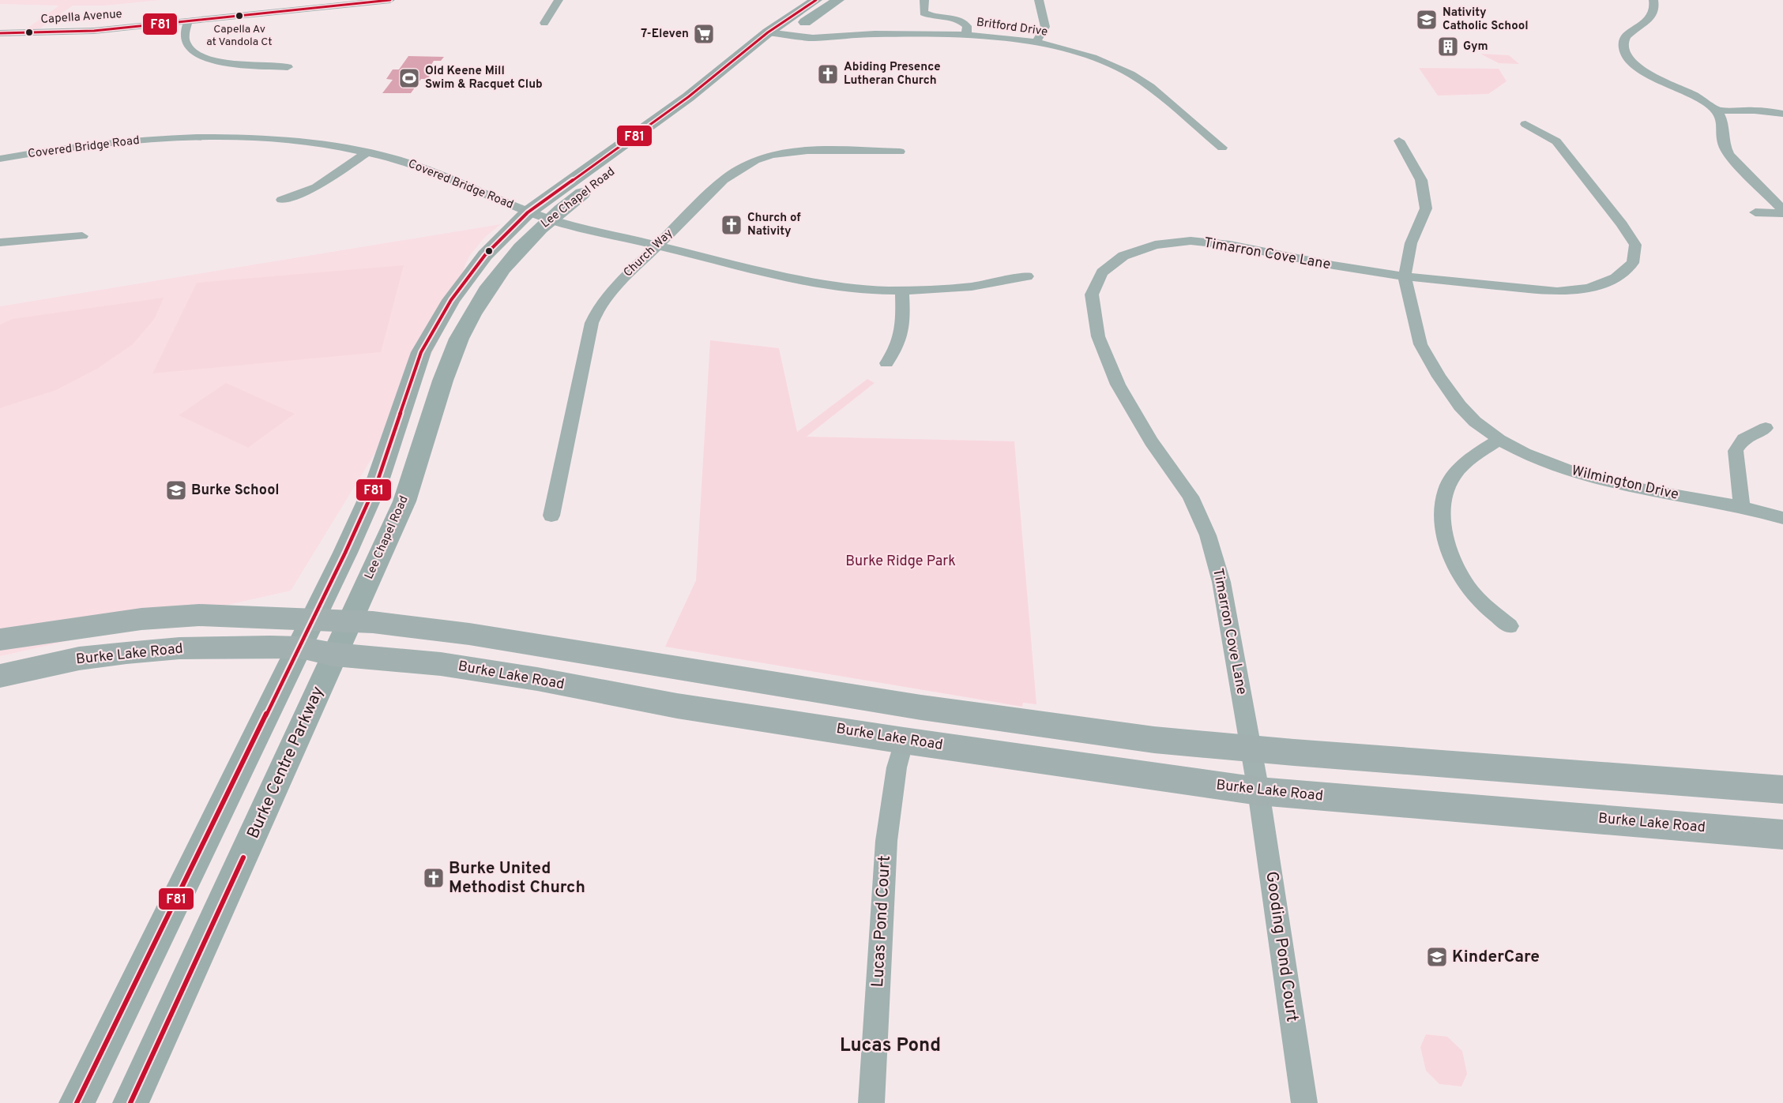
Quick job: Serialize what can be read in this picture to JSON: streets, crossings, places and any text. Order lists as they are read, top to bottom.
{
  "streets": {
    "main road": ["Lee Chapel Road", "Burke Lake Road", "Burke Centre Parkway"],
    "street": [
      "Capella Avenue",
      "Britford Drive",
      "Covered Bridge Road",
      "Church Way",
      "Timarron Cove Lane",
      "Wilmington Drive",
      "Lucas Pond Court",
      "Gooding Pond Court"
    ]
  },
  "crossings": [
    ["Britford Drive", "Lee Chapel Road"],
    ["Covered Bridge Road", "Lee Chapel Road"],
    ["Covered Bridge Road", "Church Way"],
    ["Lee Chapel Road", "Burke Lake Road"],
    ["Lee Chapel Road", "Burke Centre Parkway"],
    ["Timarron Cove Lane", "Wilmington Drive"],
    ["Timarron Cove Lane", "Burke Lake Road"],
    ["Timarron Cove Lane", "Gooding Pond Court"],
    ["Burke Lake Road", "Burke Centre Parkway"],
    ["Burke Lake Road", "Lucas Pond Court"],
    ["Burke Lake Road", "Gooding Pond Court"]
  ],
  "districts": ["Lucas Pond"],
  "parks": ["Burke Ridge Park"],
  "places": {
    "other": ["Capella Av at Vandola Ct"],
    "school or university": ["Nativity Catholic School", "Burke School", "KinderCare"],
    "supermarket": ["7-Eleven"],
    "building": ["Gym"],
    "church": ["Abiding Presence Lutheran Church", "Church of Nativity", "Burke United Methodist Church"],
    "sports": ["Old Keene Mill Swim & Racquet Club"]
  },
  "lines": ["transit line F81"]
}
